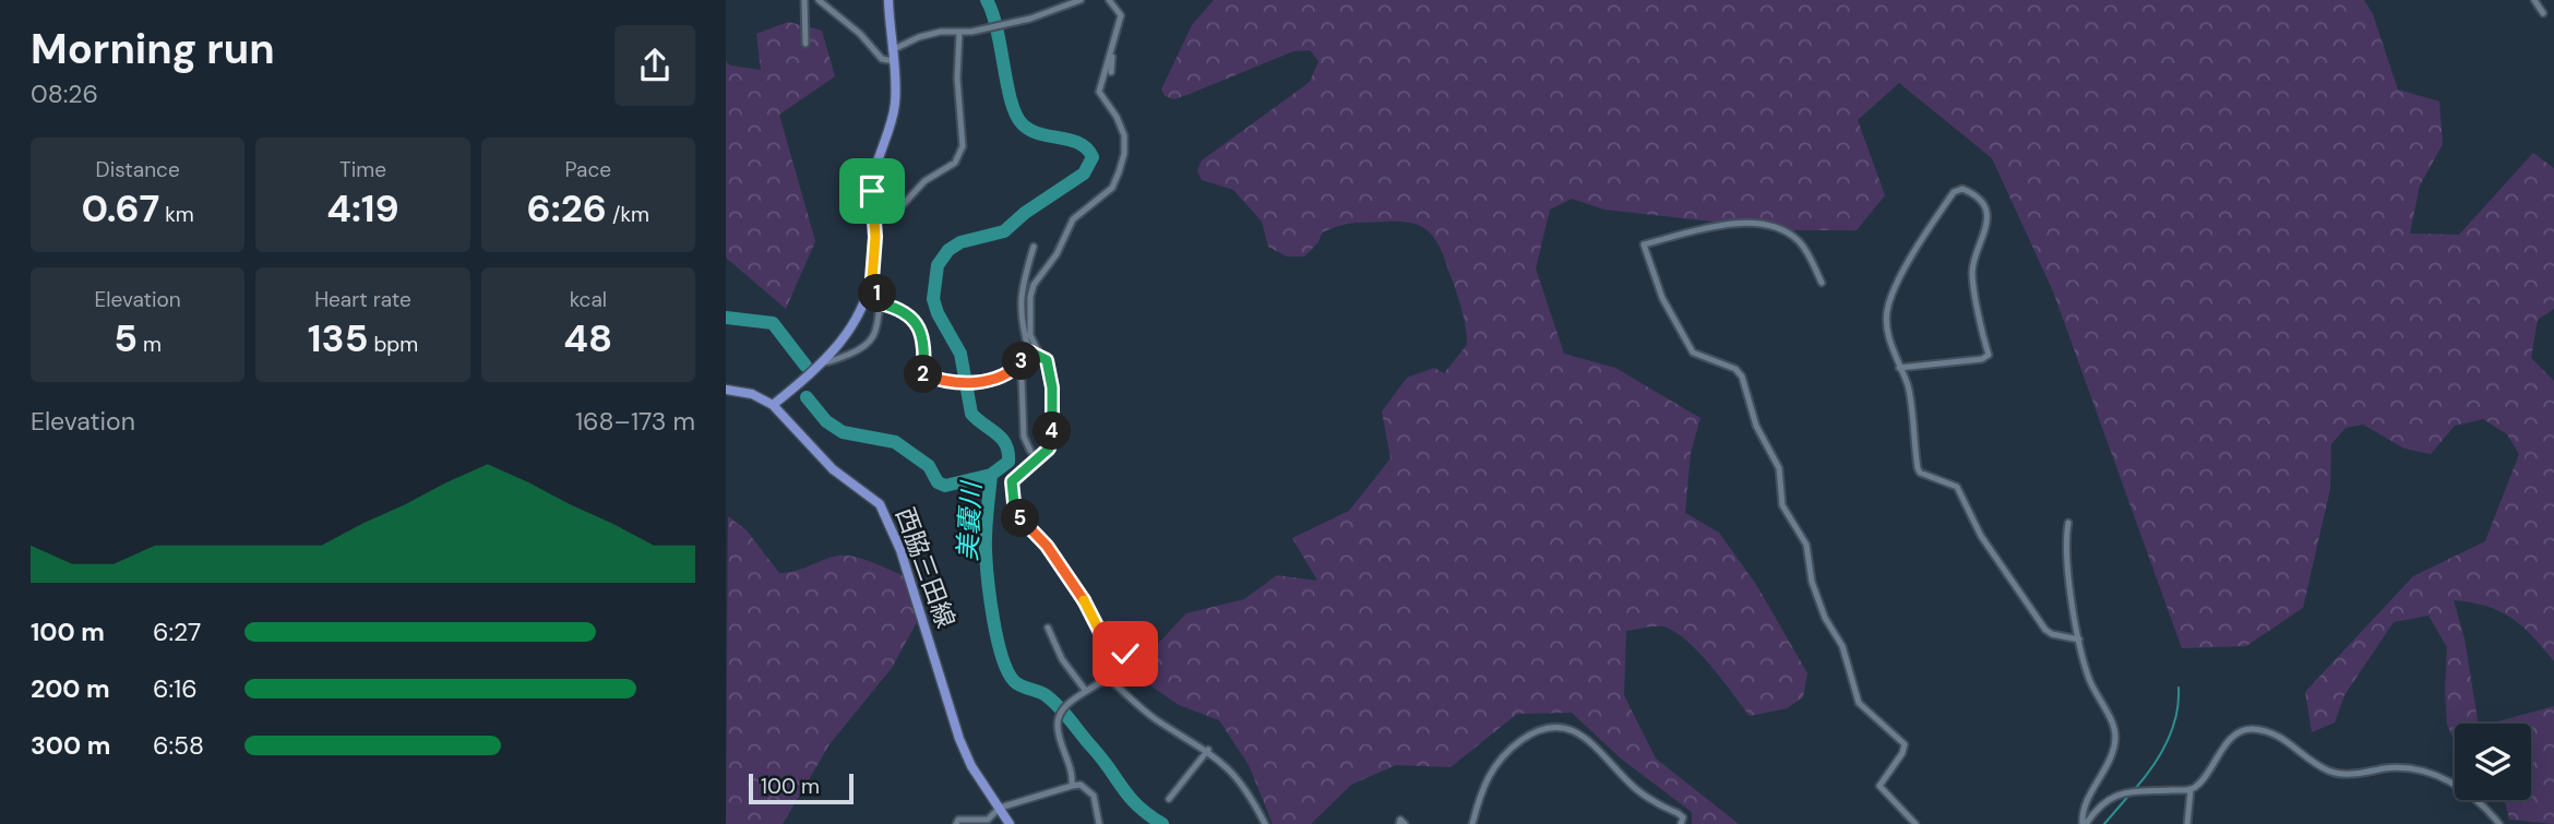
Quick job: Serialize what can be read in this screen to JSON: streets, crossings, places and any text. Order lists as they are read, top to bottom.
{
  "streets": {
    "main road": ["西脇三田線"]
  },
  "water": ["美嚢川"],
  "scale_bar": "100 m",
  "page": {
    "heading": ["Morning run", "08:26"],
    "stats": [
      ["Distance", "0.67 km"],
      ["Time", "4:19"],
      ["Pace", "6:26 /km"],
      ["Elevation", "5 m"],
      ["Heart rate", "135 bpm"],
      ["kcal", "48"]
    ],
    "pins": [
      "1",
      "3",
      "2",
      "4",
      "5"
    ],
    "chart": ["Elevation", "168–173 m"],
    "list": [
      {
        "name": "100 m",
        "note": "6:27"
      },
      {
        "name": "200 m",
        "note": "6:16"
      },
      {
        "name": "300 m",
        "note": "6:58"
      }
    ],
    "scale": "100 m"
  }
}
